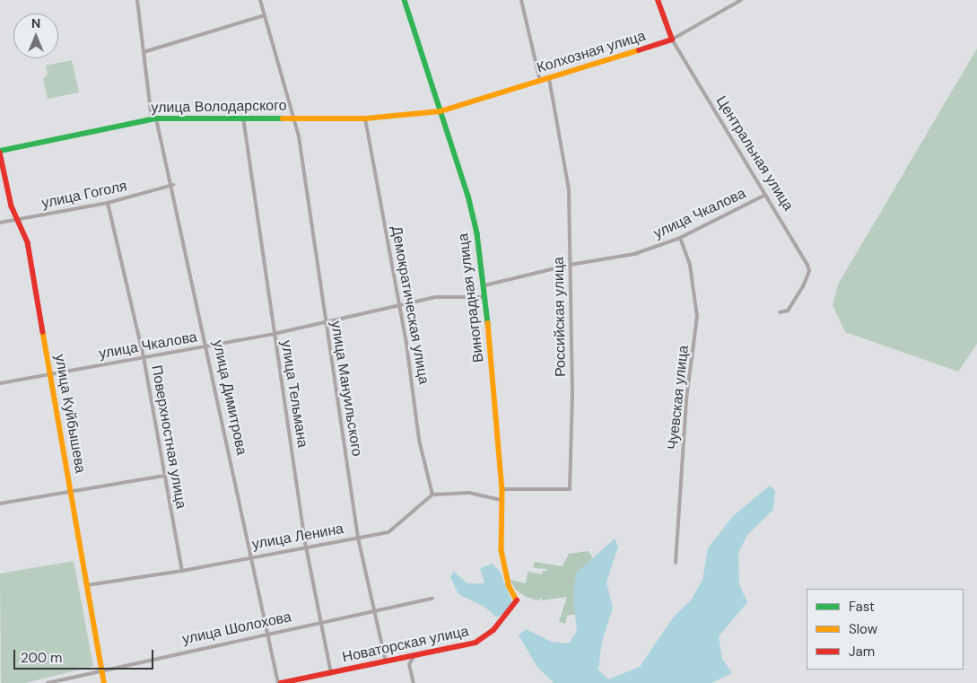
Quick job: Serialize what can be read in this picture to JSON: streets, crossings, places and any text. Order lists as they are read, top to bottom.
{
  "streets": {
    "street": [
      "Колхозная улица",
      "улица Володарского",
      "Центральная улица",
      "улица Гоголя",
      "улица Чкалова",
      "Виноградная улица",
      "Демократическая улица",
      "Российская улица",
      "улица Мануильского",
      "улица Тельмана",
      "улица Димитрова",
      "Чуевская улица",
      "улица Куйбышева",
      "Поверхностная улица",
      "улица Ленина",
      "улица Шолохова",
      "Новаторская улица"
    ]
  },
  "crossings": [
    ["Колхозная улица", "улица Володарского"],
    ["Колхозная улица", "Центральная улица"],
    ["Колхозная улица", "Виноградная улица"],
    ["Колхозная улица", "Российская улица"],
    ["улица Володарского", "Виноградная улица"],
    ["улица Володарского", "Демократическая улица"],
    ["улица Володарского", "улица Мануильского"],
    ["улица Володарского", "улица Тельмана"],
    ["улица Володарского", "улица Димитрова"],
    ["улица Володарского", "улица Куйбышева"],
    ["Центральная улица", "улица Чкалова"],
    ["улица Гоголя", "улица Димитрова"],
    ["улица Гоголя", "улица Куйбышева"],
    ["улица Гоголя", "Поверхностная улица"],
    ["улица Чкалова", "Виноградная улица"],
    ["улица Чкалова", "Демократическая улица"],
    ["улица Чкалова", "Российская улица"],
    ["улица Чкалова", "улица Мануильского"],
    ["улица Чкалова", "улица Тельмана"],
    ["улица Чкалова", "улица Димитрова"],
    ["улица Чкалова", "Чуевская улица"],
    ["улица Чкалова", "улица Куйбышева"],
    ["улица Чкалова", "Поверхностная улица"],
    ["Виноградная улица", "Российская улица"],
    ["Виноградная улица", "Новаторская улица"],
    ["Демократическая улица", "улица Ленина"],
    ["улица Мануильского", "улица Ленина"],
    ["улица Мануильского", "улица Шолохова"],
    ["улица Мануильского", "Новаторская улица"],
    ["улица Тельмана", "улица Ленина"],
    ["улица Тельмана", "улица Шолохова"],
    ["улица Тельмана", "Новаторская улица"],
    ["улица Димитрова", "улица Ленина"],
    ["улица Димитрова", "улица Шолохова"],
    ["улица Димитрова", "Новаторская улица"],
    ["улица Куйбышева", "улица Ленина"],
    ["улица Куйбышева", "улица Шолохова"],
    ["Поверхностная улица", "улица Ленина"]
  ],
  "legend": ["Fast", "Slow", "Jam"],
  "scale_bar": "200 m",
  "north": "top"
}
